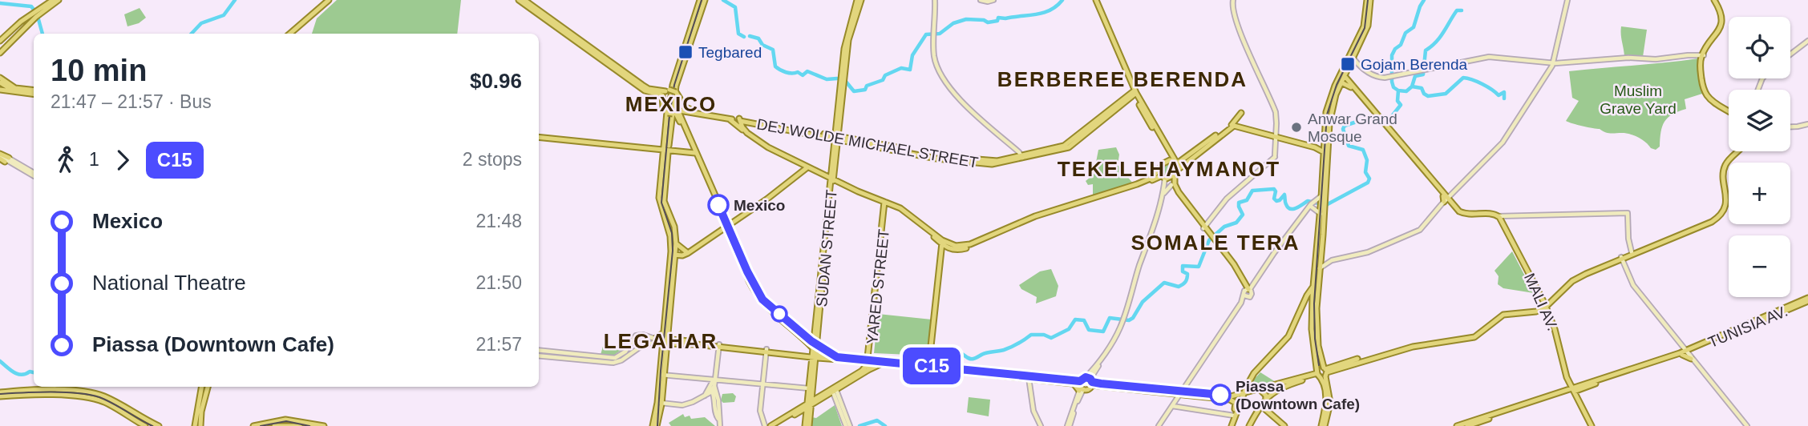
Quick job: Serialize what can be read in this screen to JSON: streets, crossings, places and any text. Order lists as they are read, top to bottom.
{
  "streets": {
    "main road": [
      "DEJ WOLDE MICHAEL STREET",
      "SUDAN STREET",
      "YARED STREET",
      "MALI AV.",
      "TUNISIA AV."
    ]
  },
  "crossings": [
    ["DEJ WOLDE MICHAEL STREET", "SUDAN STREET"],
    ["MALI AV.", "TUNISIA AV."]
  ],
  "districts": [
    "BERBEREE BERENDA",
    "MEXICO",
    "TEKELEHAYMANOT",
    "SOMALE TERA",
    "LEGAHAR"
  ],
  "parks": ["Muslim Grave Yard"],
  "places": {
    "transit": ["Tegbared", "Gojam Berenda"],
    "other": ["Anwar Grand Mosque", "Mexico", "Piassa (Downtown Cafe)"]
  },
  "lines": ["bus line C15"],
  "page": {
    "on_map": "C15",
    "map_buttons": ["+", "−"],
    "heading": ["10 min", "21:47 – 21:57 · Bus", "$0.96"],
    "legs": ["1", "C15", "2 stops"],
    "list": [
      {
        "name": "Mexico",
        "value": "21:48"
      },
      {
        "name": "National Theatre",
        "value": "21:50"
      },
      {
        "name": "Piassa (Downtown Cafe)",
        "value": "21:57"
      }
    ]
  }
}
